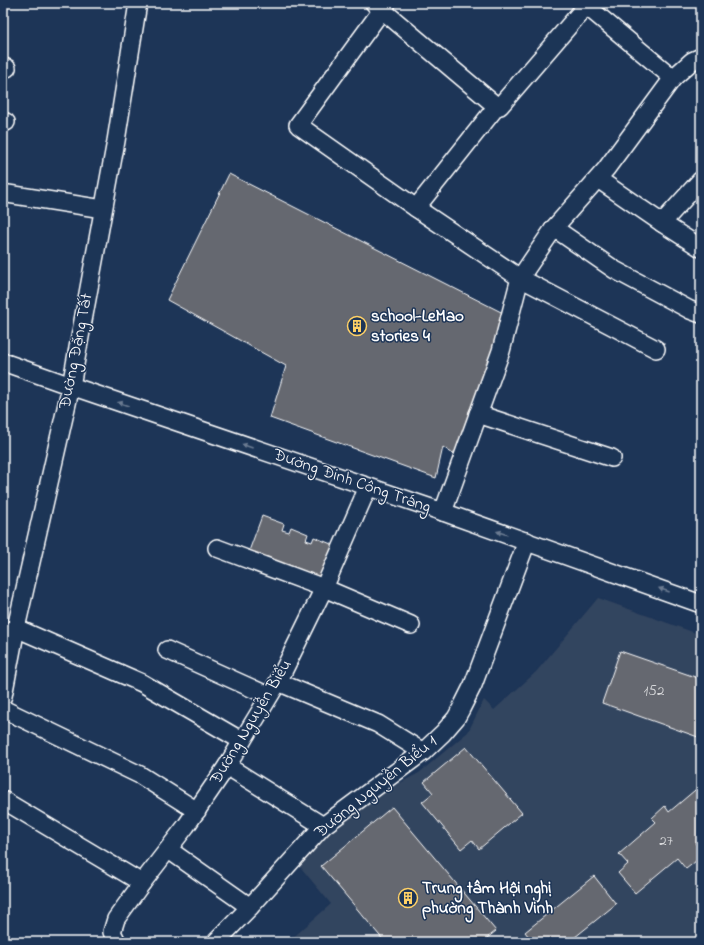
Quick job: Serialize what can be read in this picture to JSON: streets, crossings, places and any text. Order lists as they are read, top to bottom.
{
  "streets": {
    "street": [
      "Đường Đặng Tất",
      "Đường Đinh Công Tráng",
      "Đường Nguyễn Biểu",
      "Đường Nguyễn Biểu 1"
    ]
  },
  "crossings": [
    ["Đường Đặng Tất", "Đường Đinh Công Tráng"],
    ["Đường Đinh Công Tráng", "Đường Nguyễn Biểu"],
    ["Đường Đinh Công Tráng", "Đường Nguyễn Biểu 1"]
  ],
  "places": {
    "building": ["school-LeMao stories 4", "Trung tâm Hội nghị phường Thành Vinh"]
  },
  "house_numbers": ["152", "27"]
}
